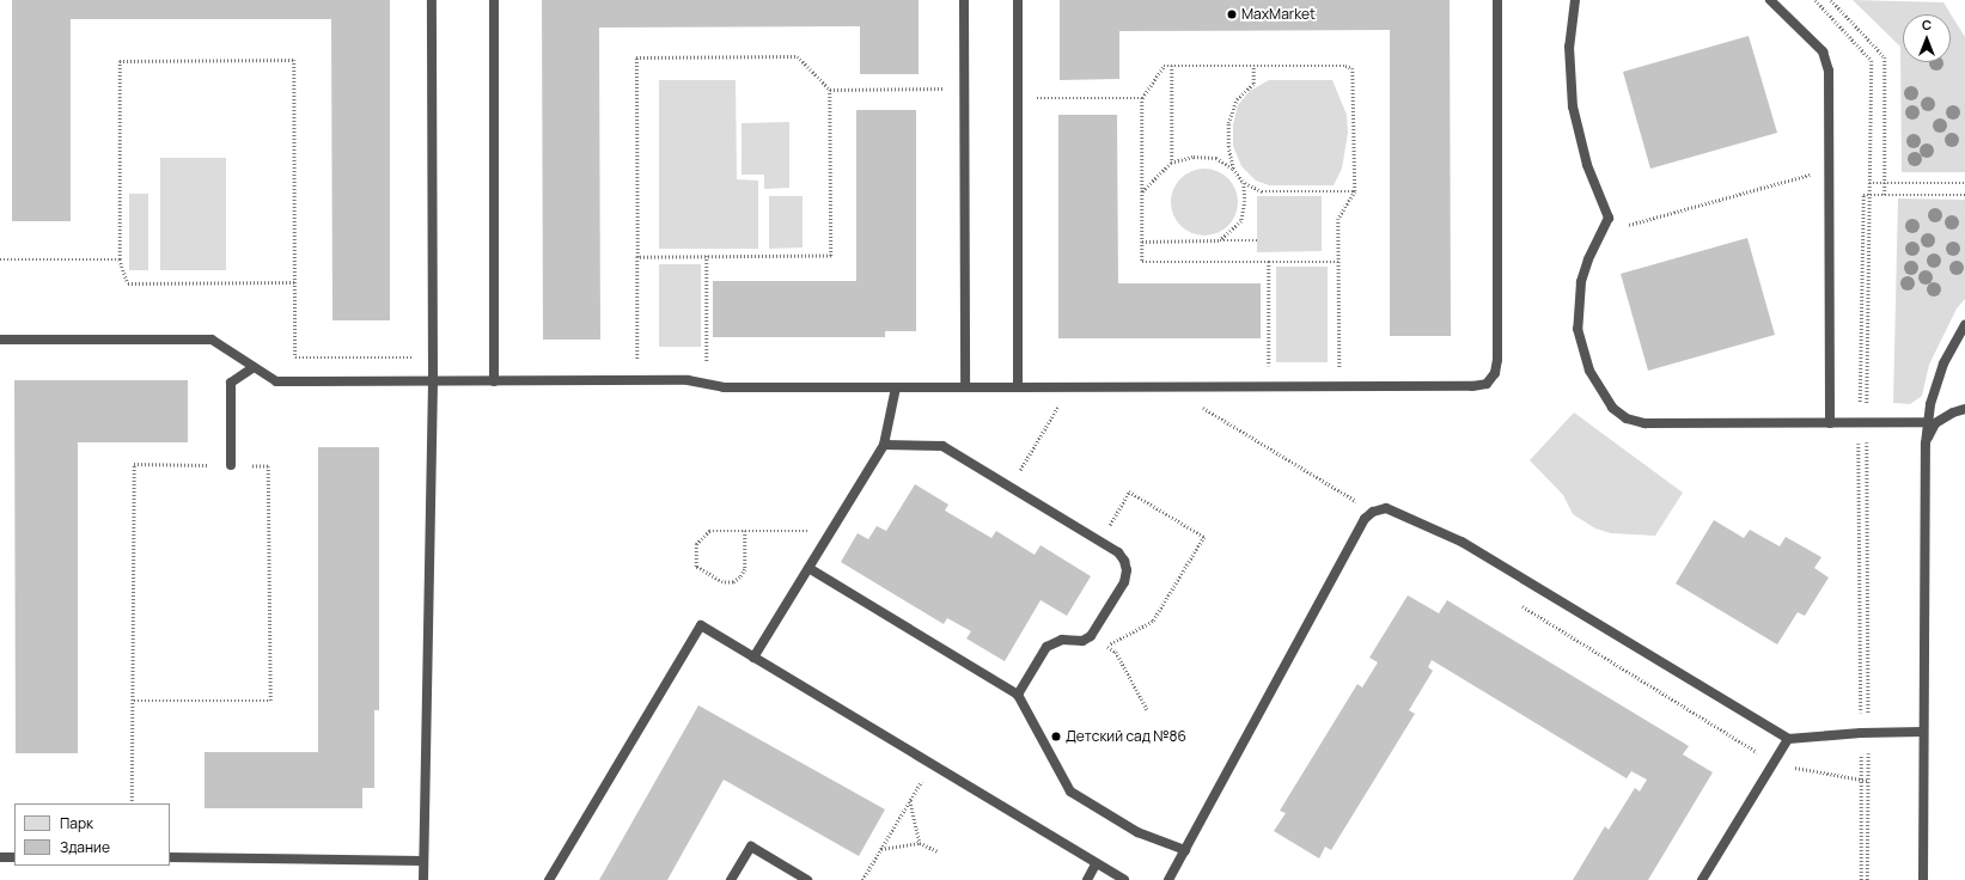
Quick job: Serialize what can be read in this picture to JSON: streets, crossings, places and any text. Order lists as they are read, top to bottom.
{
  "places": ["MaxMarket", "Детский сад №86"],
  "legend": ["Парк", "Здание"],
  "north": "top"
}
